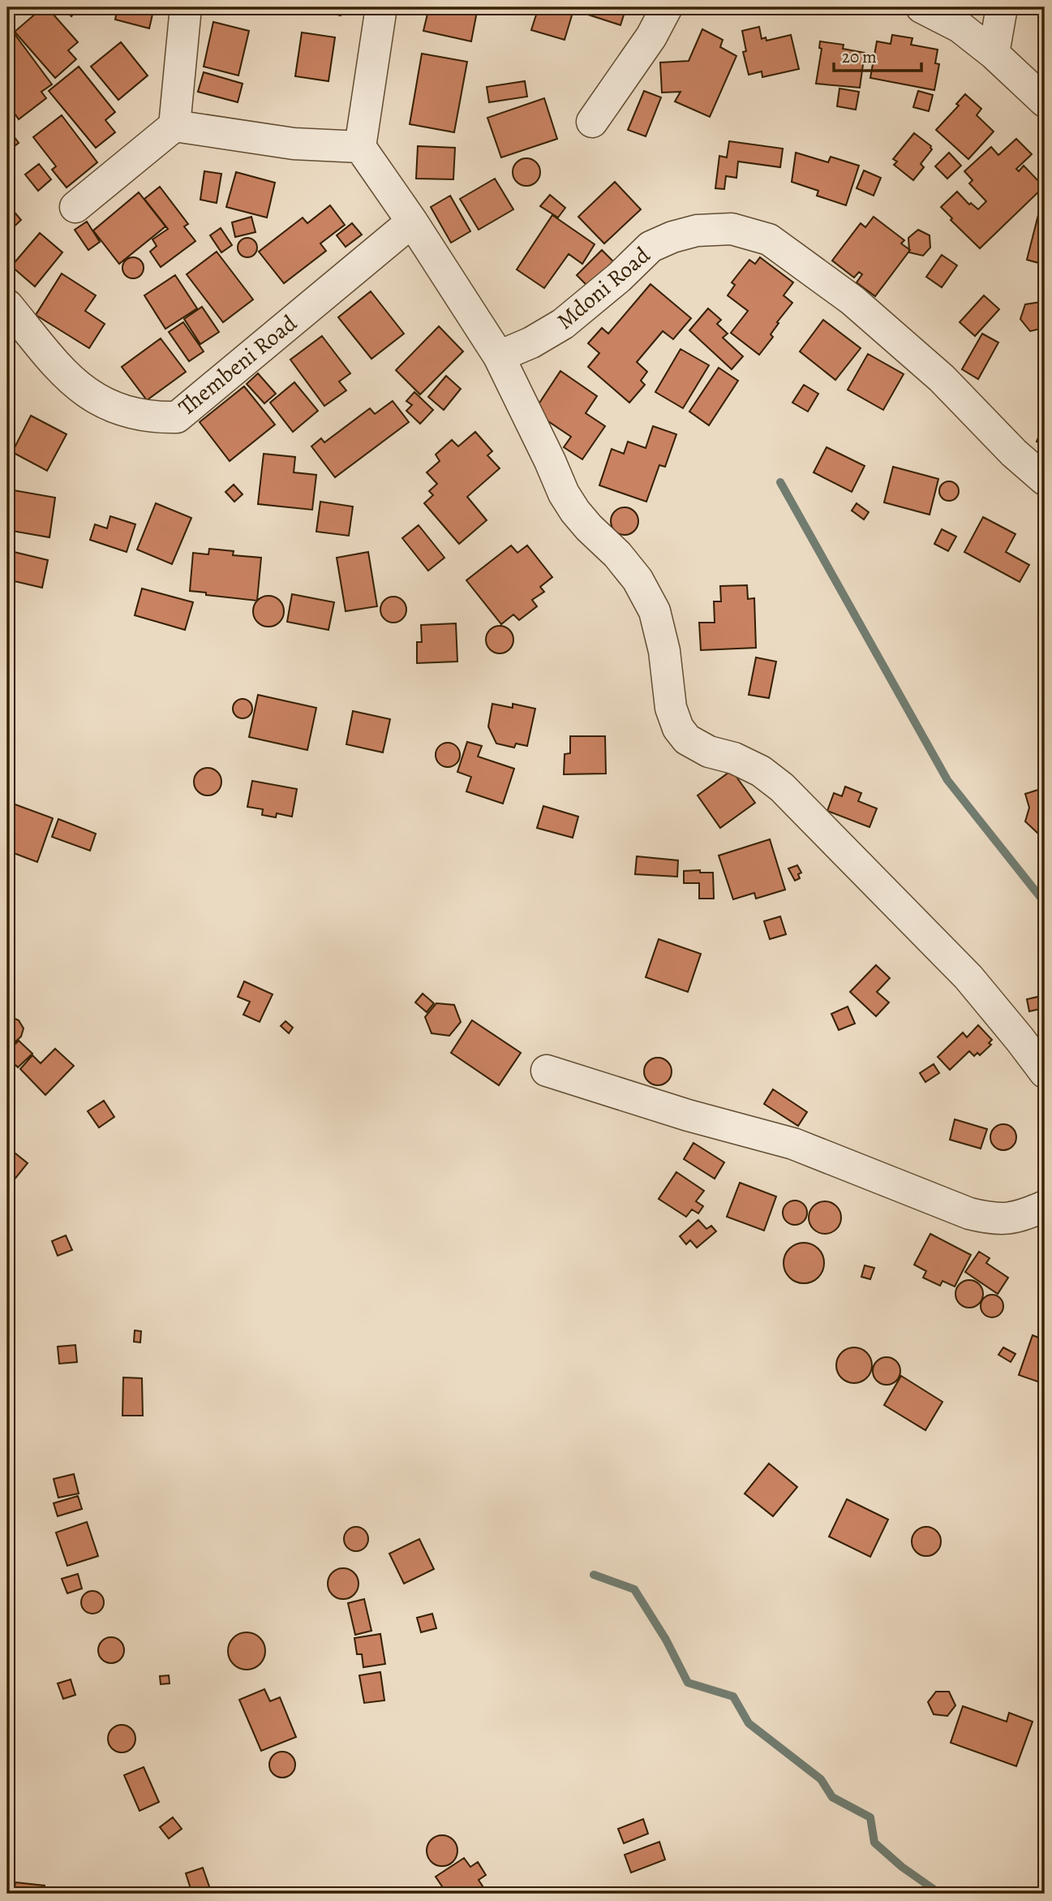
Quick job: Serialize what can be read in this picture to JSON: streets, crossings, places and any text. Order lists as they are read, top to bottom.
{
  "streets": {
    "street": ["Mdoni Road", "Thembeni Road"]
  },
  "scale_bar": "20 m"
}
